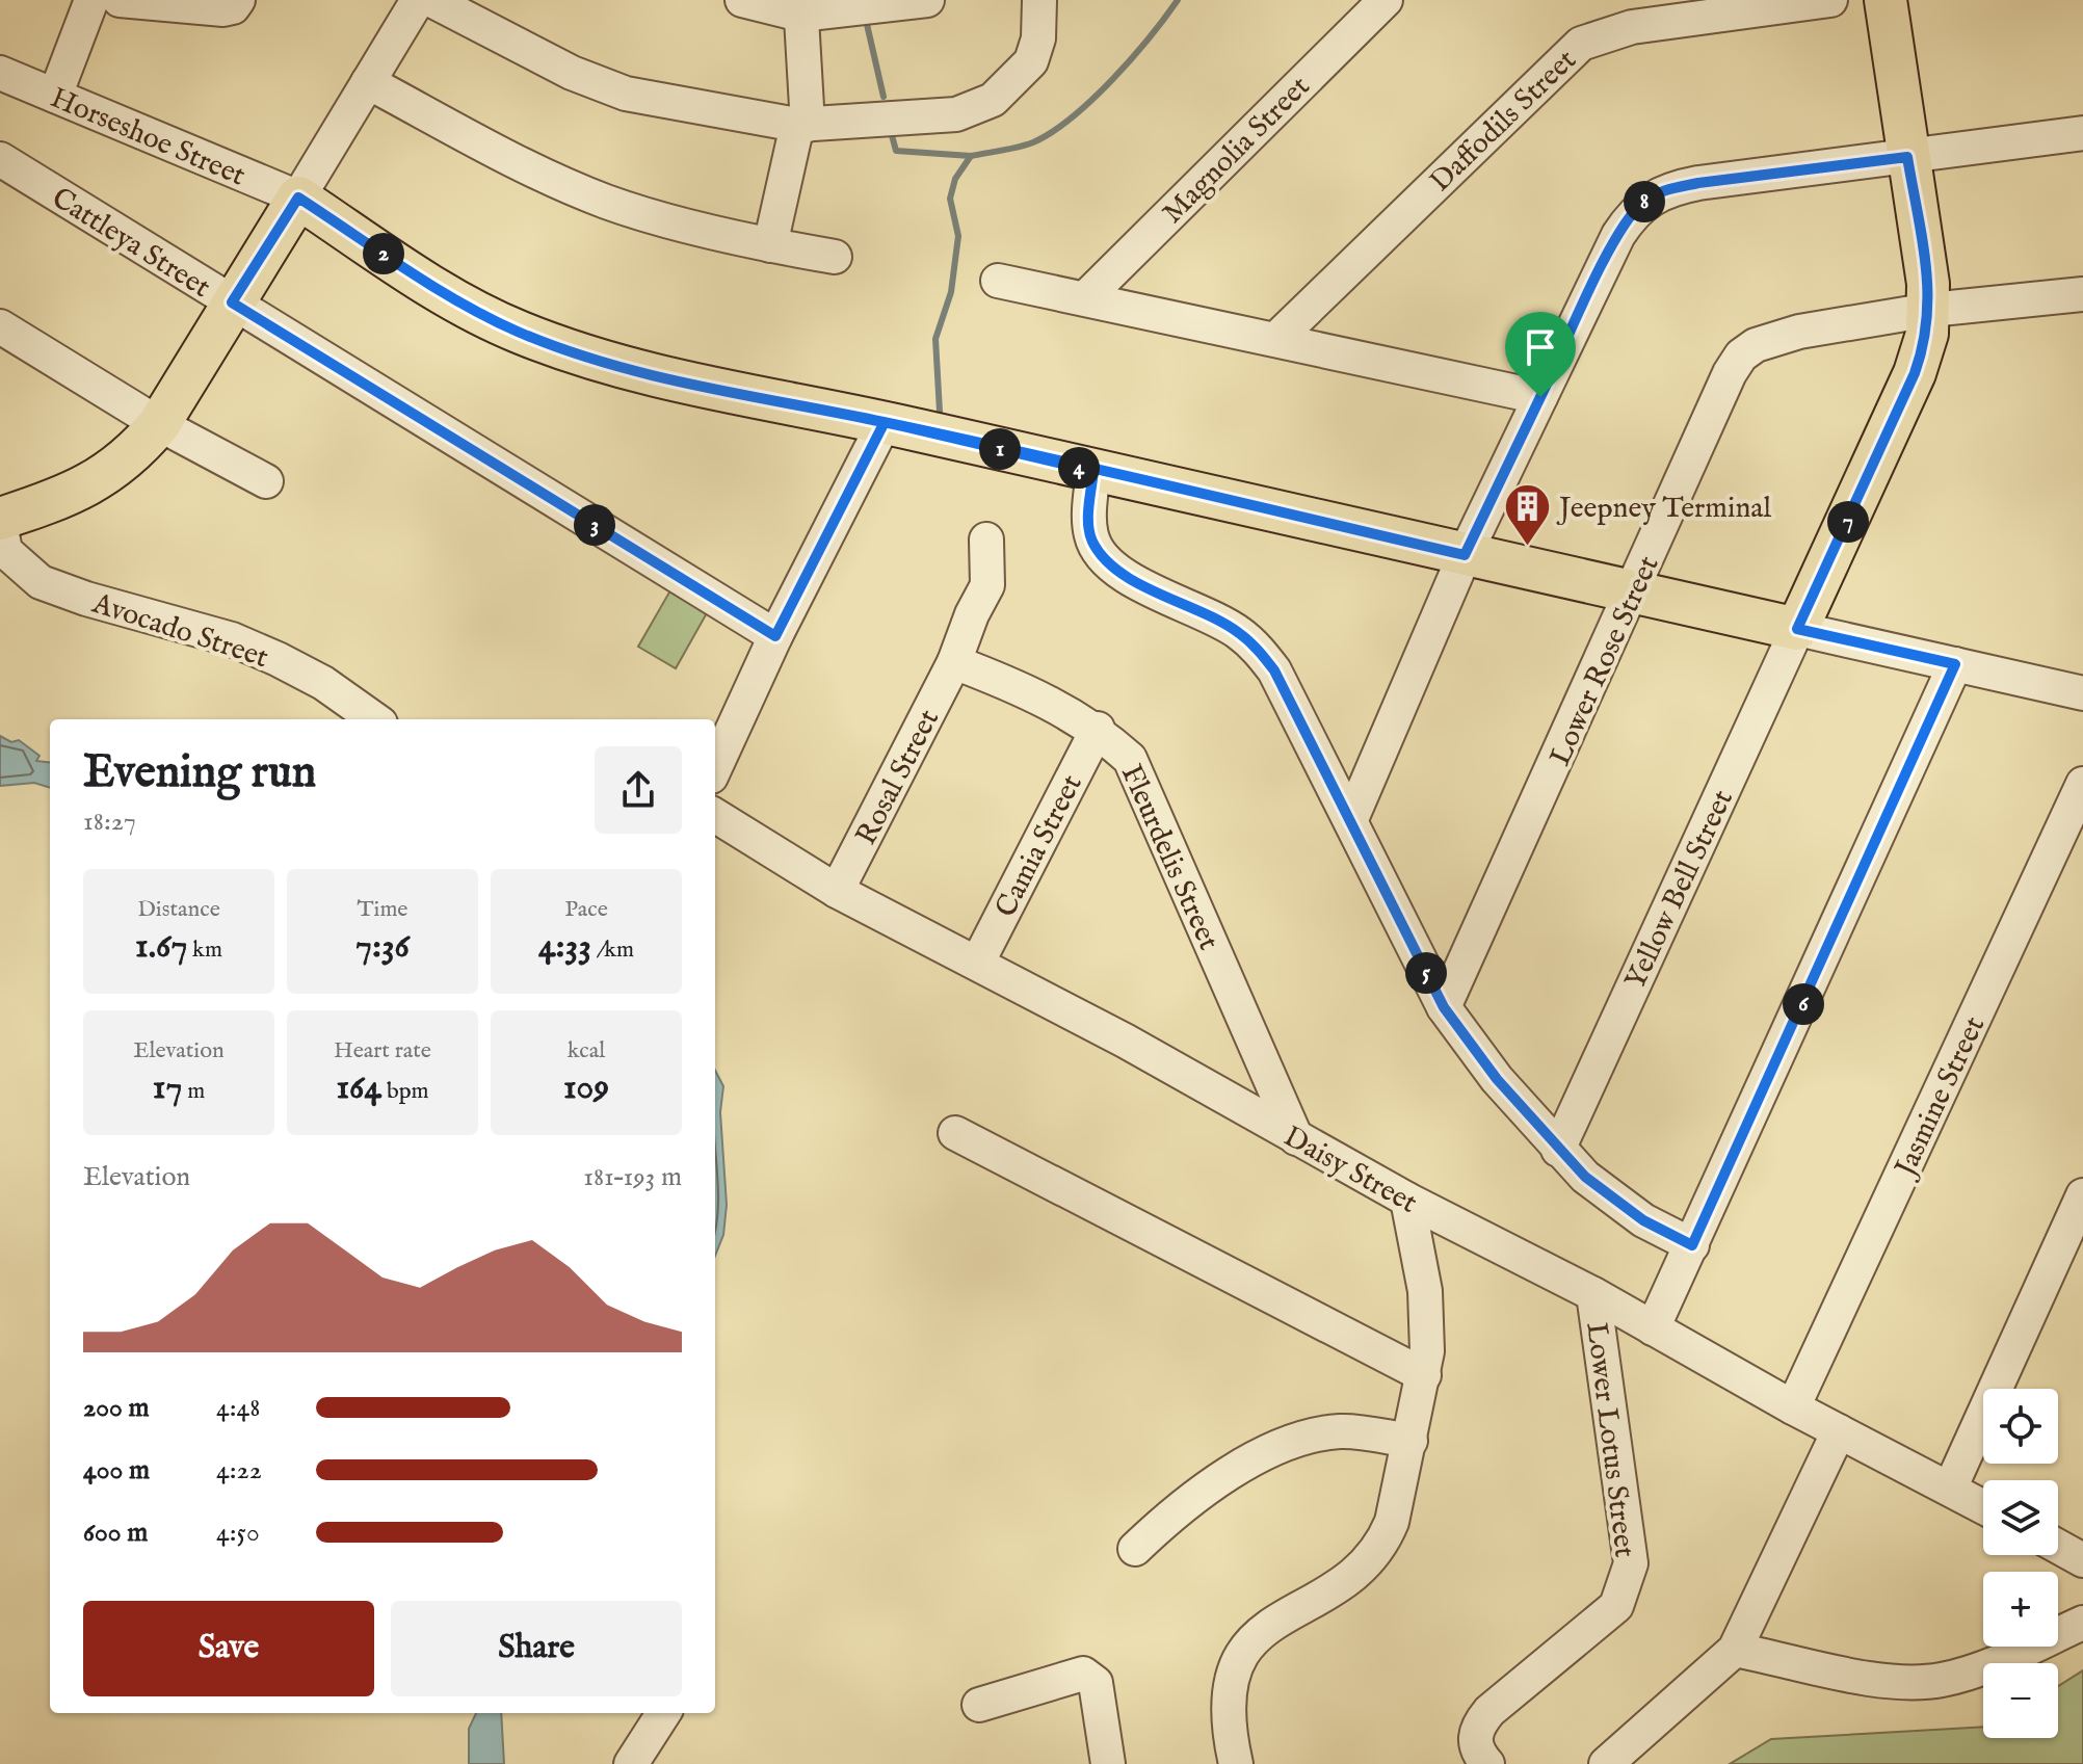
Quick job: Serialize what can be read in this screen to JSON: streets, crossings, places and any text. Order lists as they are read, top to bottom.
{
  "streets": {
    "street": [
      "Daffodils Street",
      "Horseshoe Street",
      "Magnolia Street",
      "Cattleya Street",
      "Avocado Street",
      "Lower Rose Street",
      "Rosal Street",
      "Camia Street",
      "Fleurdelis Street",
      "Yellow Bell Street",
      "Jasmine Street",
      "Daisy Street",
      "Lower Lotus Street"
    ]
  },
  "crossings": [
    ["Rosal Street", "Fleurdelis Street"],
    ["Rosal Street", "Daisy Street"],
    ["Camia Street", "Fleurdelis Street"],
    ["Camia Street", "Daisy Street"],
    ["Fleurdelis Street", "Daisy Street"],
    ["Jasmine Street", "Daisy Street"],
    ["Daisy Street", "Lower Lotus Street"]
  ],
  "places": {
    "building": ["Jeepney Terminal"]
  },
  "page": {
    "pins": [
      "8",
      "2",
      "1",
      "4",
      "7",
      "3",
      "5",
      "6"
    ],
    "heading": ["Evening run", "18:27"],
    "stats": [
      ["Distance", "1.67 km"],
      ["Time", "7:36"],
      ["Pace", "4:33 /km"],
      ["Elevation", "17 m"],
      ["Heart rate", "164 bpm"],
      ["kcal", "109"]
    ],
    "chart": ["Elevation", "181–193 m"],
    "list": [
      {
        "name": "200 m",
        "note": "4:48"
      },
      {
        "name": "400 m",
        "note": "4:22"
      },
      {
        "name": "600 m",
        "note": "4:50"
      }
    ],
    "map_buttons": ["+", "−"],
    "buttons": ["Save", "Share"]
  }
}
